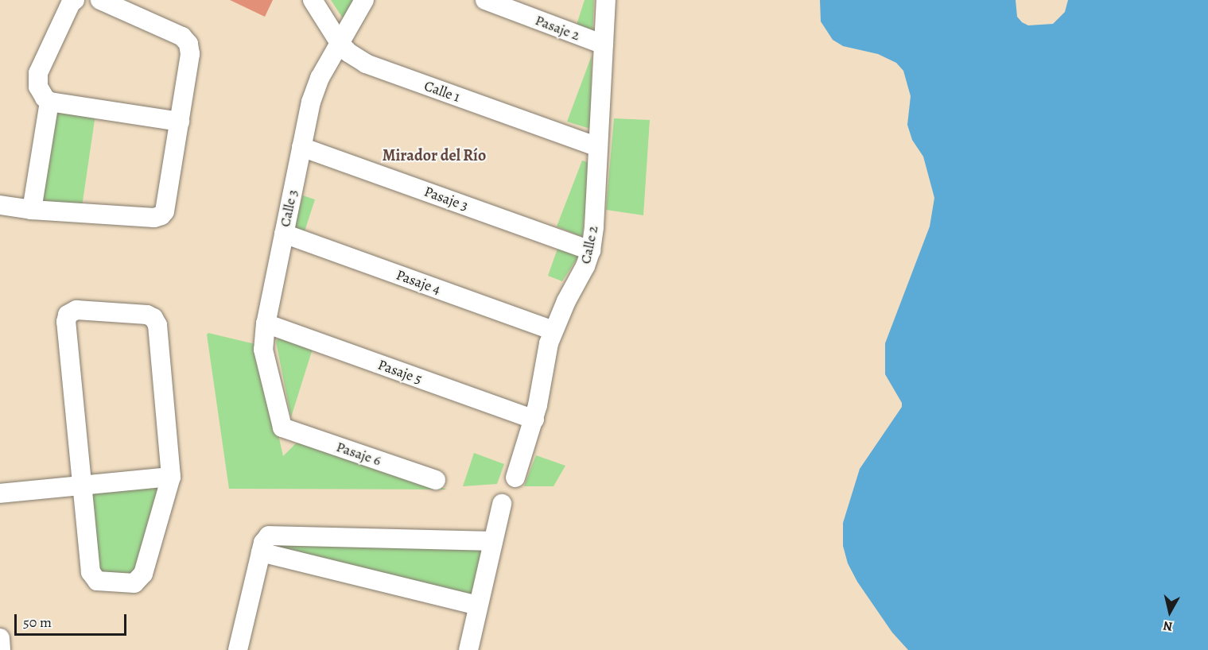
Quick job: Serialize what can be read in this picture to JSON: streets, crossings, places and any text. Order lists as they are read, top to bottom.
{
  "streets": {
    "street": [
      "Pasaje 2",
      "Calle 1",
      "Pasaje 3",
      "Calle 3",
      "Calle 2",
      "Pasaje 4",
      "Pasaje 5",
      "Pasaje 6"
    ]
  },
  "crossings": [
    ["Pasaje 2", "Calle 2"],
    ["Calle 1", "Calle 3"],
    ["Calle 1", "Calle 2"],
    ["Pasaje 3", "Calle 3"],
    ["Pasaje 3", "Calle 2"],
    ["Calle 3", "Pasaje 4"],
    ["Calle 3", "Pasaje 5"],
    ["Calle 3", "Pasaje 6"],
    ["Calle 2", "Pasaje 4"],
    ["Calle 2", "Pasaje 5"]
  ],
  "districts": ["Mirador del Río"],
  "scale_bar": "50 m",
  "north": "bottom"
}
